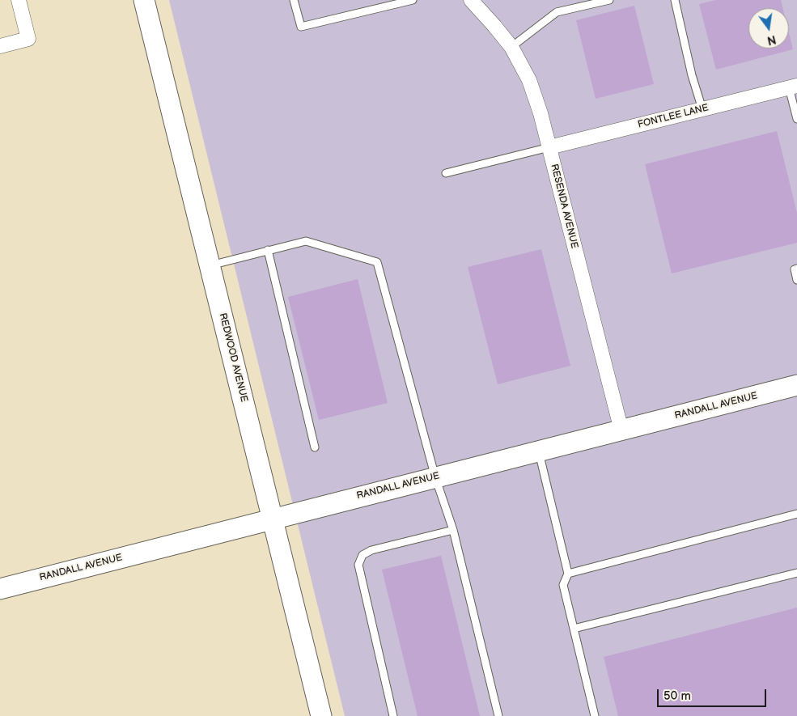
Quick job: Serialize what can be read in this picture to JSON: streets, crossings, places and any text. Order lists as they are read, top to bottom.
{
  "streets": {
    "street": [
      "FONTLEE LANE",
      "RESENDA AVENUE",
      "REDWOOD AVENUE",
      "RANDALL AVENUE"
    ]
  },
  "crossings": [
    ["FONTLEE LANE", "RESENDA AVENUE"],
    ["RESENDA AVENUE", "RANDALL AVENUE"],
    ["REDWOOD AVENUE", "RANDALL AVENUE"]
  ],
  "scale_bar": "50 m",
  "north": "bottom"
}
